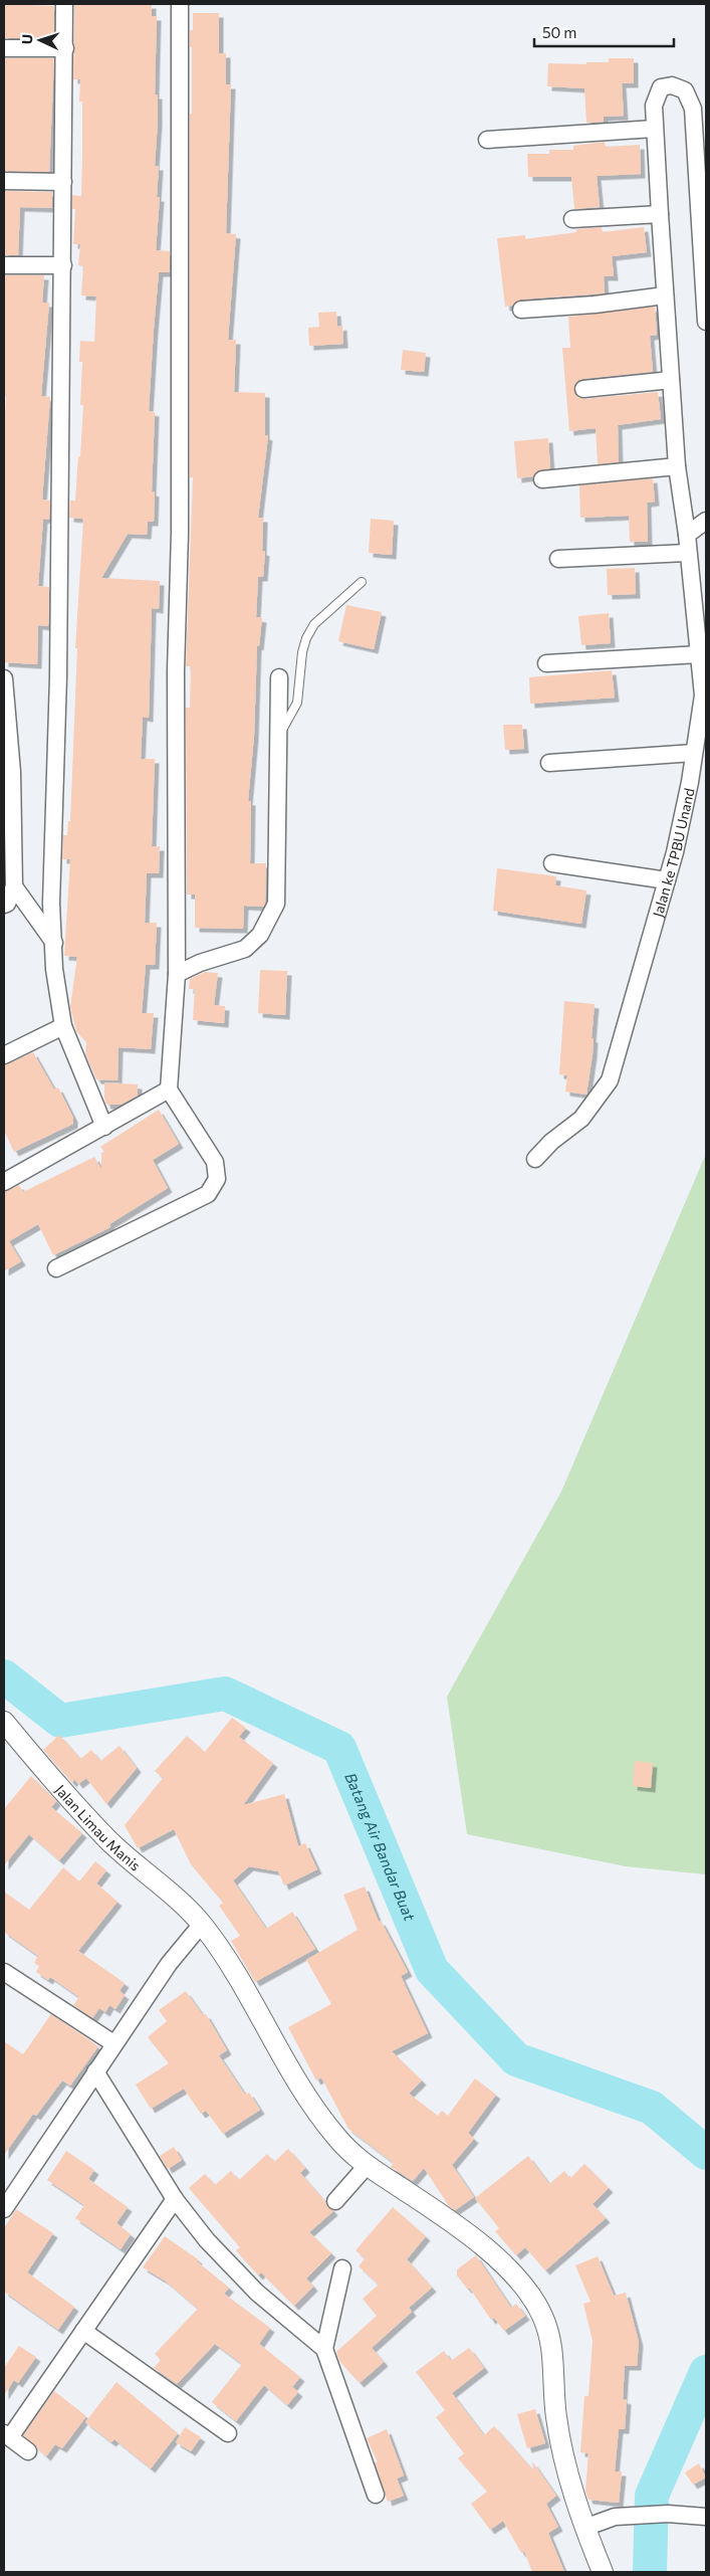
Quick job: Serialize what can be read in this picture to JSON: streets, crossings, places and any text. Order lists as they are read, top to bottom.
{
  "streets": {
    "street": ["Jalan ke TPBU Unand", "Jalan Limau Manis"]
  },
  "water": ["Batang Air Bandar Buat"],
  "scale_bar": "50 m",
  "north": "left"
}
